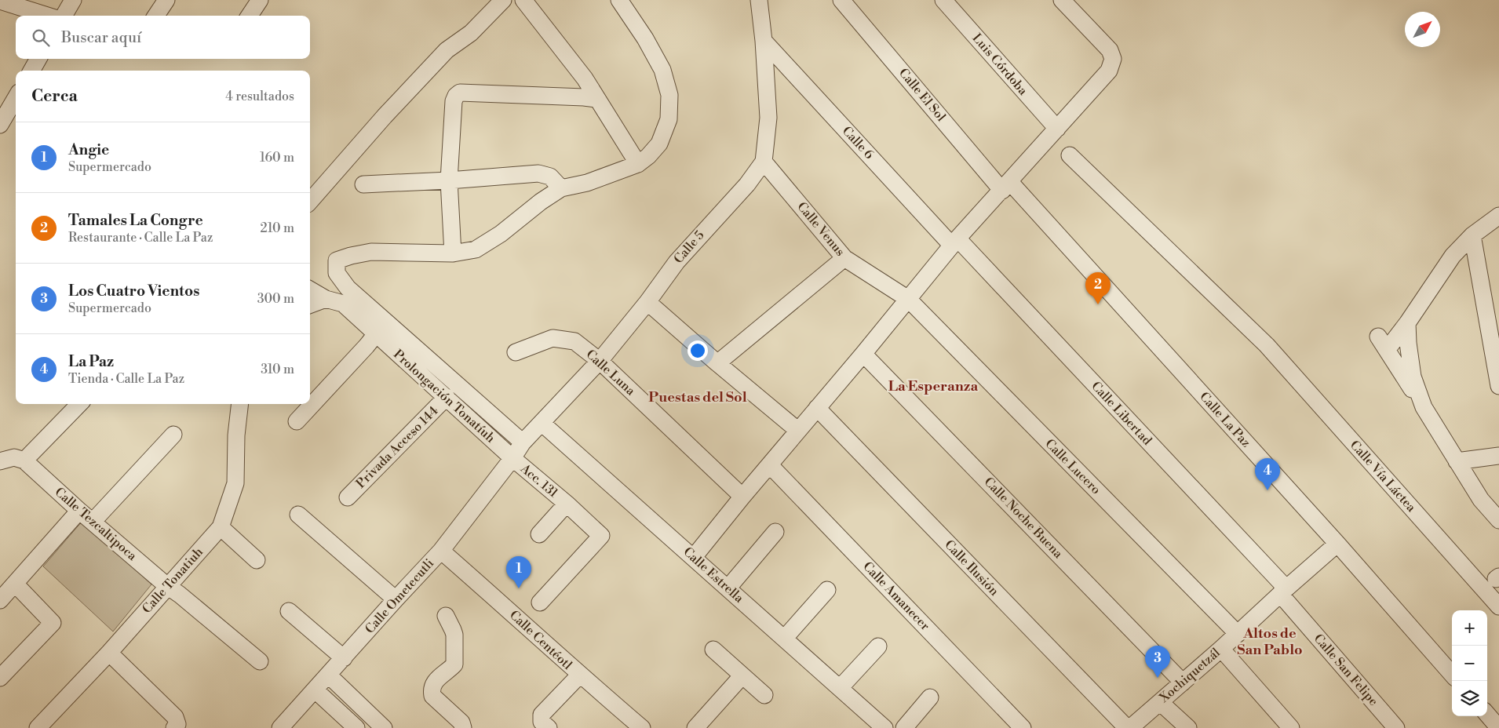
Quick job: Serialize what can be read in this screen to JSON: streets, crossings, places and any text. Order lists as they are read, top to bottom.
{
  "streets": {
    "street": [
      "Luis Córdoba",
      "Calle El Sol",
      "Calle 6",
      "Calle Venus",
      "Calle 5",
      "Calle Luna",
      "Prolongación Tonatíuh",
      "Calle Libertad",
      "Calle La Paz",
      "Privada Acceso 144",
      "Calle Lucero",
      "Calle Vía Láctea",
      "Acc. 131",
      "Calle Noche Buena",
      "Calle Tezcaltipoca",
      "Calle Ilusión",
      "Calle Estrella",
      "Calle Tonatiuh",
      "Calle Ometecutli",
      "Calle Amanecer",
      "Calle Centéotl",
      "Calle San Felipe",
      "Xochiquetzál"
    ]
  },
  "crossings": [
    ["Calle El Sol", "Calle La Paz"],
    ["Calle 6", "Calle 5"],
    ["Calle 6", "Calle Libertad"],
    ["Calle Venus", "Calle 5"],
    ["Calle Venus", "Calle Lucero"],
    ["Calle 5", "Calle Luna"],
    ["Calle 5", "Prolongación Tonatíuh"],
    ["Calle 5", "Acc. 131"],
    ["Calle 5", "Calle Estrella"],
    ["Calle 5", "Calle Ometecutli"],
    ["Prolongación Tonatíuh", "Privada Acceso 144"],
    ["Prolongación Tonatíuh", "Acc. 131"],
    ["Prolongación Tonatíuh", "Calle Ometecutli"],
    ["Calle Libertad", "Calle San Felipe"],
    ["Calle Libertad", "Xochiquetzál"],
    ["Calle La Paz", "Xochiquetzál"],
    ["Calle Lucero", "Xochiquetzál"],
    ["Acc. 131", "Calle Ometecutli"],
    ["Calle Noche Buena", "Xochiquetzál"],
    ["Calle Tezcaltipoca", "Calle Tonatiuh"],
    ["Calle Ometecutli", "Calle Centéotl"],
    ["Calle San Felipe", "Xochiquetzál"]
  ],
  "districts": ["La Esperanza", "Puestas del Sol", "Altos de San Pablo"],
  "north": "top right",
  "page": {
    "search": "Buscar aquí",
    "heading": ["Cerca", "4 resultados"],
    "list": [
      {
        "mark": "1",
        "name": "Angie",
        "note": "Supermercado",
        "value": "160 m"
      },
      {
        "mark": "2",
        "name": "Tamales La Congre",
        "note": "Restaurante · Calle La Paz",
        "value": "210 m"
      },
      {
        "mark": "3",
        "name": "Los Cuatro Vientos",
        "note": "Supermercado",
        "value": "300 m"
      },
      {
        "mark": "4",
        "name": "La Paz",
        "note": "Tienda · Calle La Paz",
        "value": "310 m"
      }
    ],
    "pins": [
      "2",
      "4",
      "1",
      "3"
    ],
    "map_buttons": ["+", "−"]
  }
}
